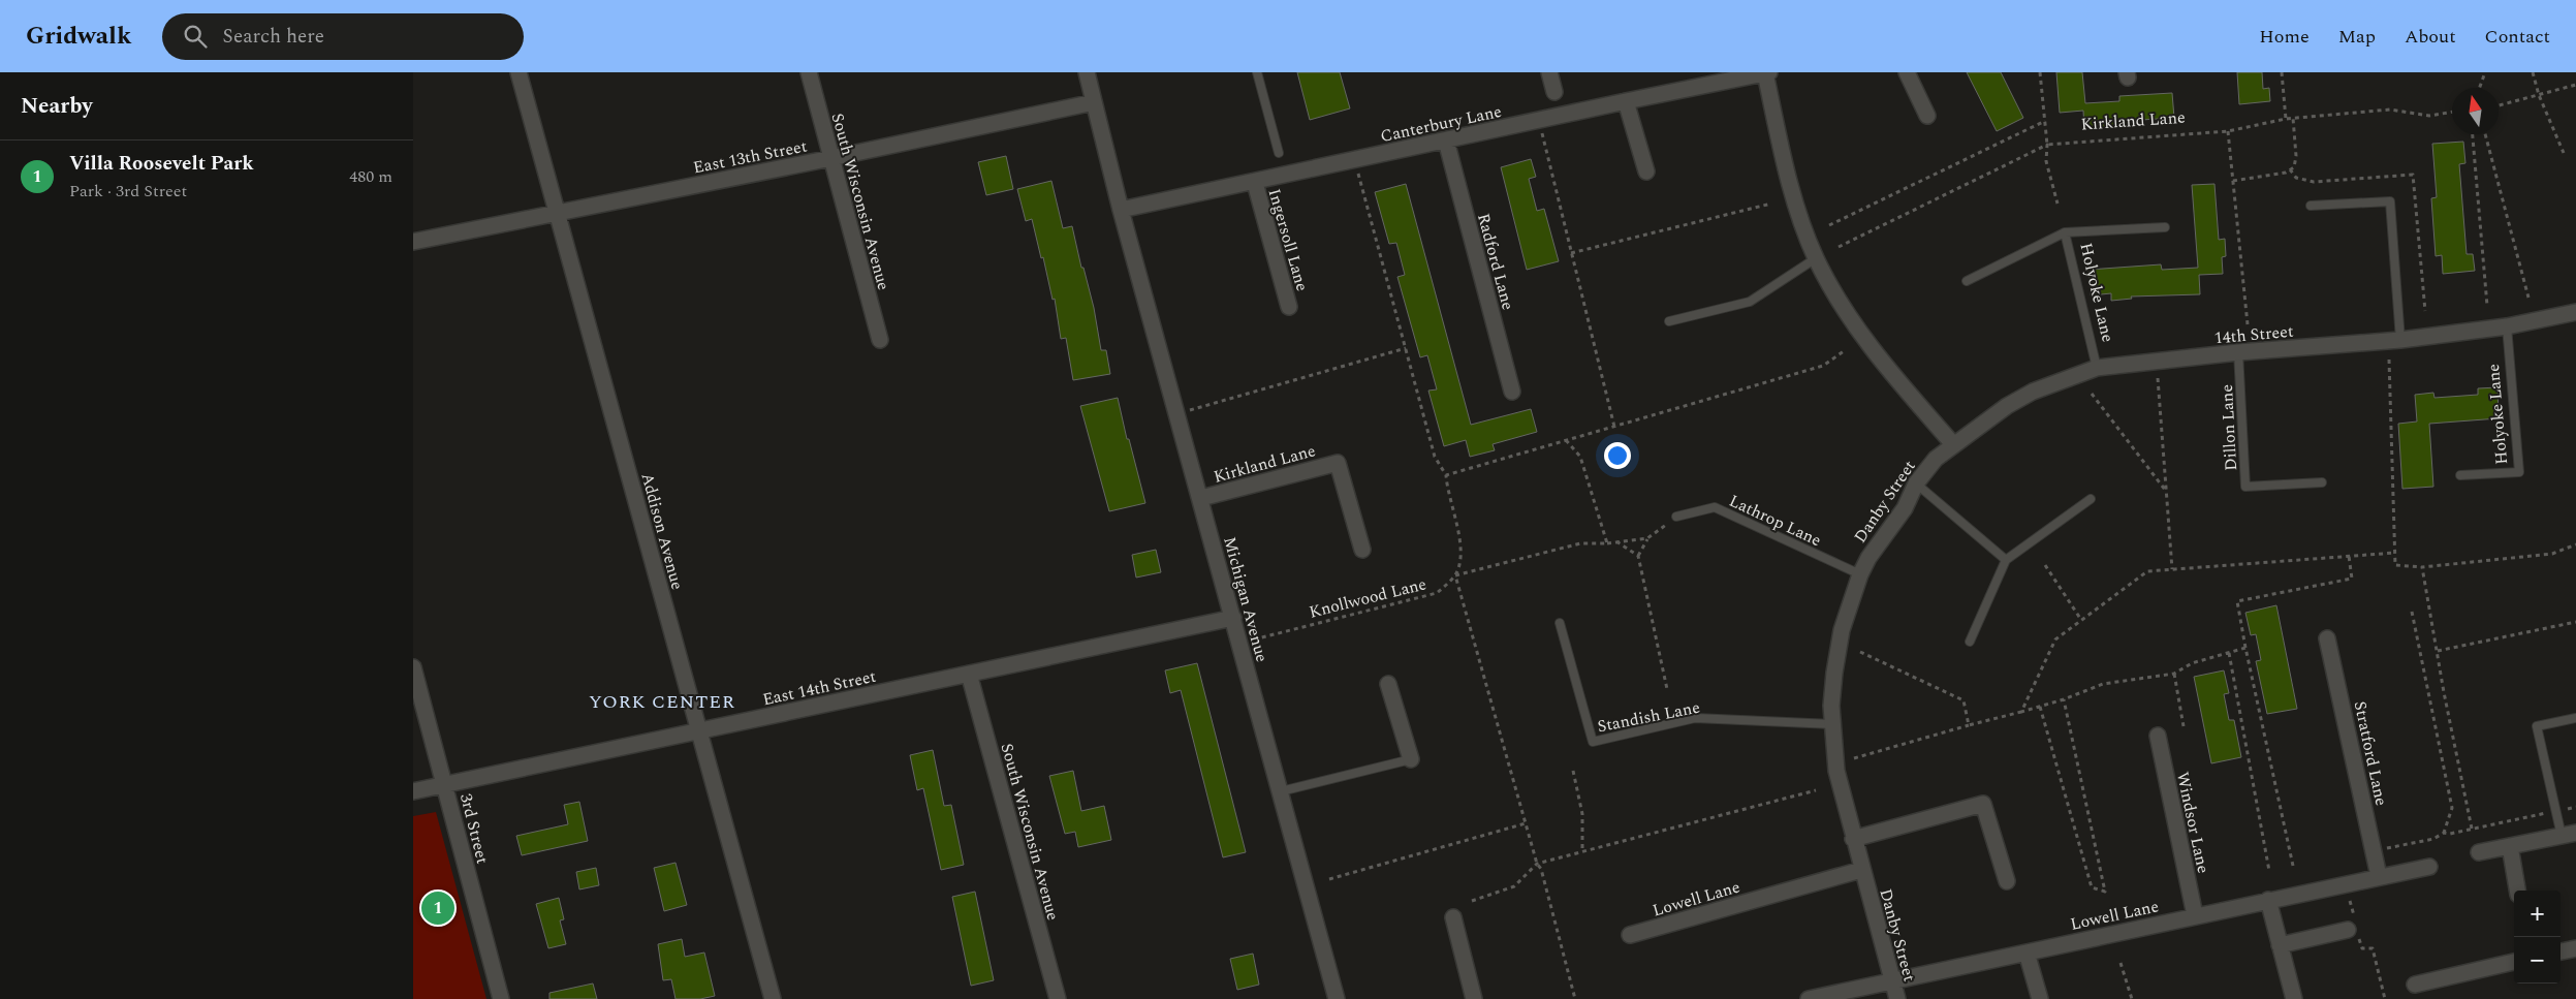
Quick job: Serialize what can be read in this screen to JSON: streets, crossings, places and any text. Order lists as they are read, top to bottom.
{
  "streets": {
    "street": [
      "Kirkland Lane",
      "Canterbury Lane",
      "East 13th Street",
      "South Wisconsin Avenue",
      "Ingersoll Lane",
      "Radford Lane",
      "14th Street",
      "Danby Street",
      "Addison Avenue",
      "Michigan Avenue",
      "East 14th Street",
      "Stratford Lane",
      "Windsor Lane",
      "3rd Street",
      "Lowell Lane"
    ],
    "lane": [
      "Holyoke Lane",
      "Dillon Lane",
      "Lathrop Lane",
      "Standish Lane"
    ],
    "path": ["Knollwood Lane"]
  },
  "crossings": [
    ["Kirkland Lane", "Michigan Avenue"],
    ["Canterbury Lane", "Ingersoll Lane"],
    ["Canterbury Lane", "Radford Lane"],
    ["Canterbury Lane", "Michigan Avenue"],
    ["East 13th Street", "South Wisconsin Avenue"],
    ["East 13th Street", "Addison Avenue"],
    ["East 13th Street", "Michigan Avenue"],
    ["South Wisconsin Avenue", "East 14th Street"],
    ["Holyoke Lane", "14th Street"],
    ["14th Street", "Dillon Lane"],
    ["14th Street", "Danby Street"],
    ["Danby Street", "Lathrop Lane"],
    ["Danby Street", "Standish Lane"],
    ["Danby Street", "Lowell Lane"],
    ["Addison Avenue", "East 14th Street"],
    ["Knollwood Lane", "Michigan Avenue"],
    ["Michigan Avenue", "East 14th Street"],
    ["East 14th Street", "3rd Street"],
    ["Stratford Lane", "Lowell Lane"],
    ["Windsor Lane", "Lowell Lane"]
  ],
  "districts": ["YORK CENTER"],
  "north": "top",
  "page": {
    "header": "Gridwalk",
    "search": "Search here",
    "nav": [
      "Home",
      "Map",
      "About",
      "Contact"
    ],
    "heading": "Nearby",
    "list": [
      {
        "mark": "1",
        "name": "Villa Roosevelt Park",
        "note": "Park · 3rd Street",
        "value": "480 m"
      }
    ],
    "pins": "1",
    "map_buttons": ["+", "−"]
  }
}
